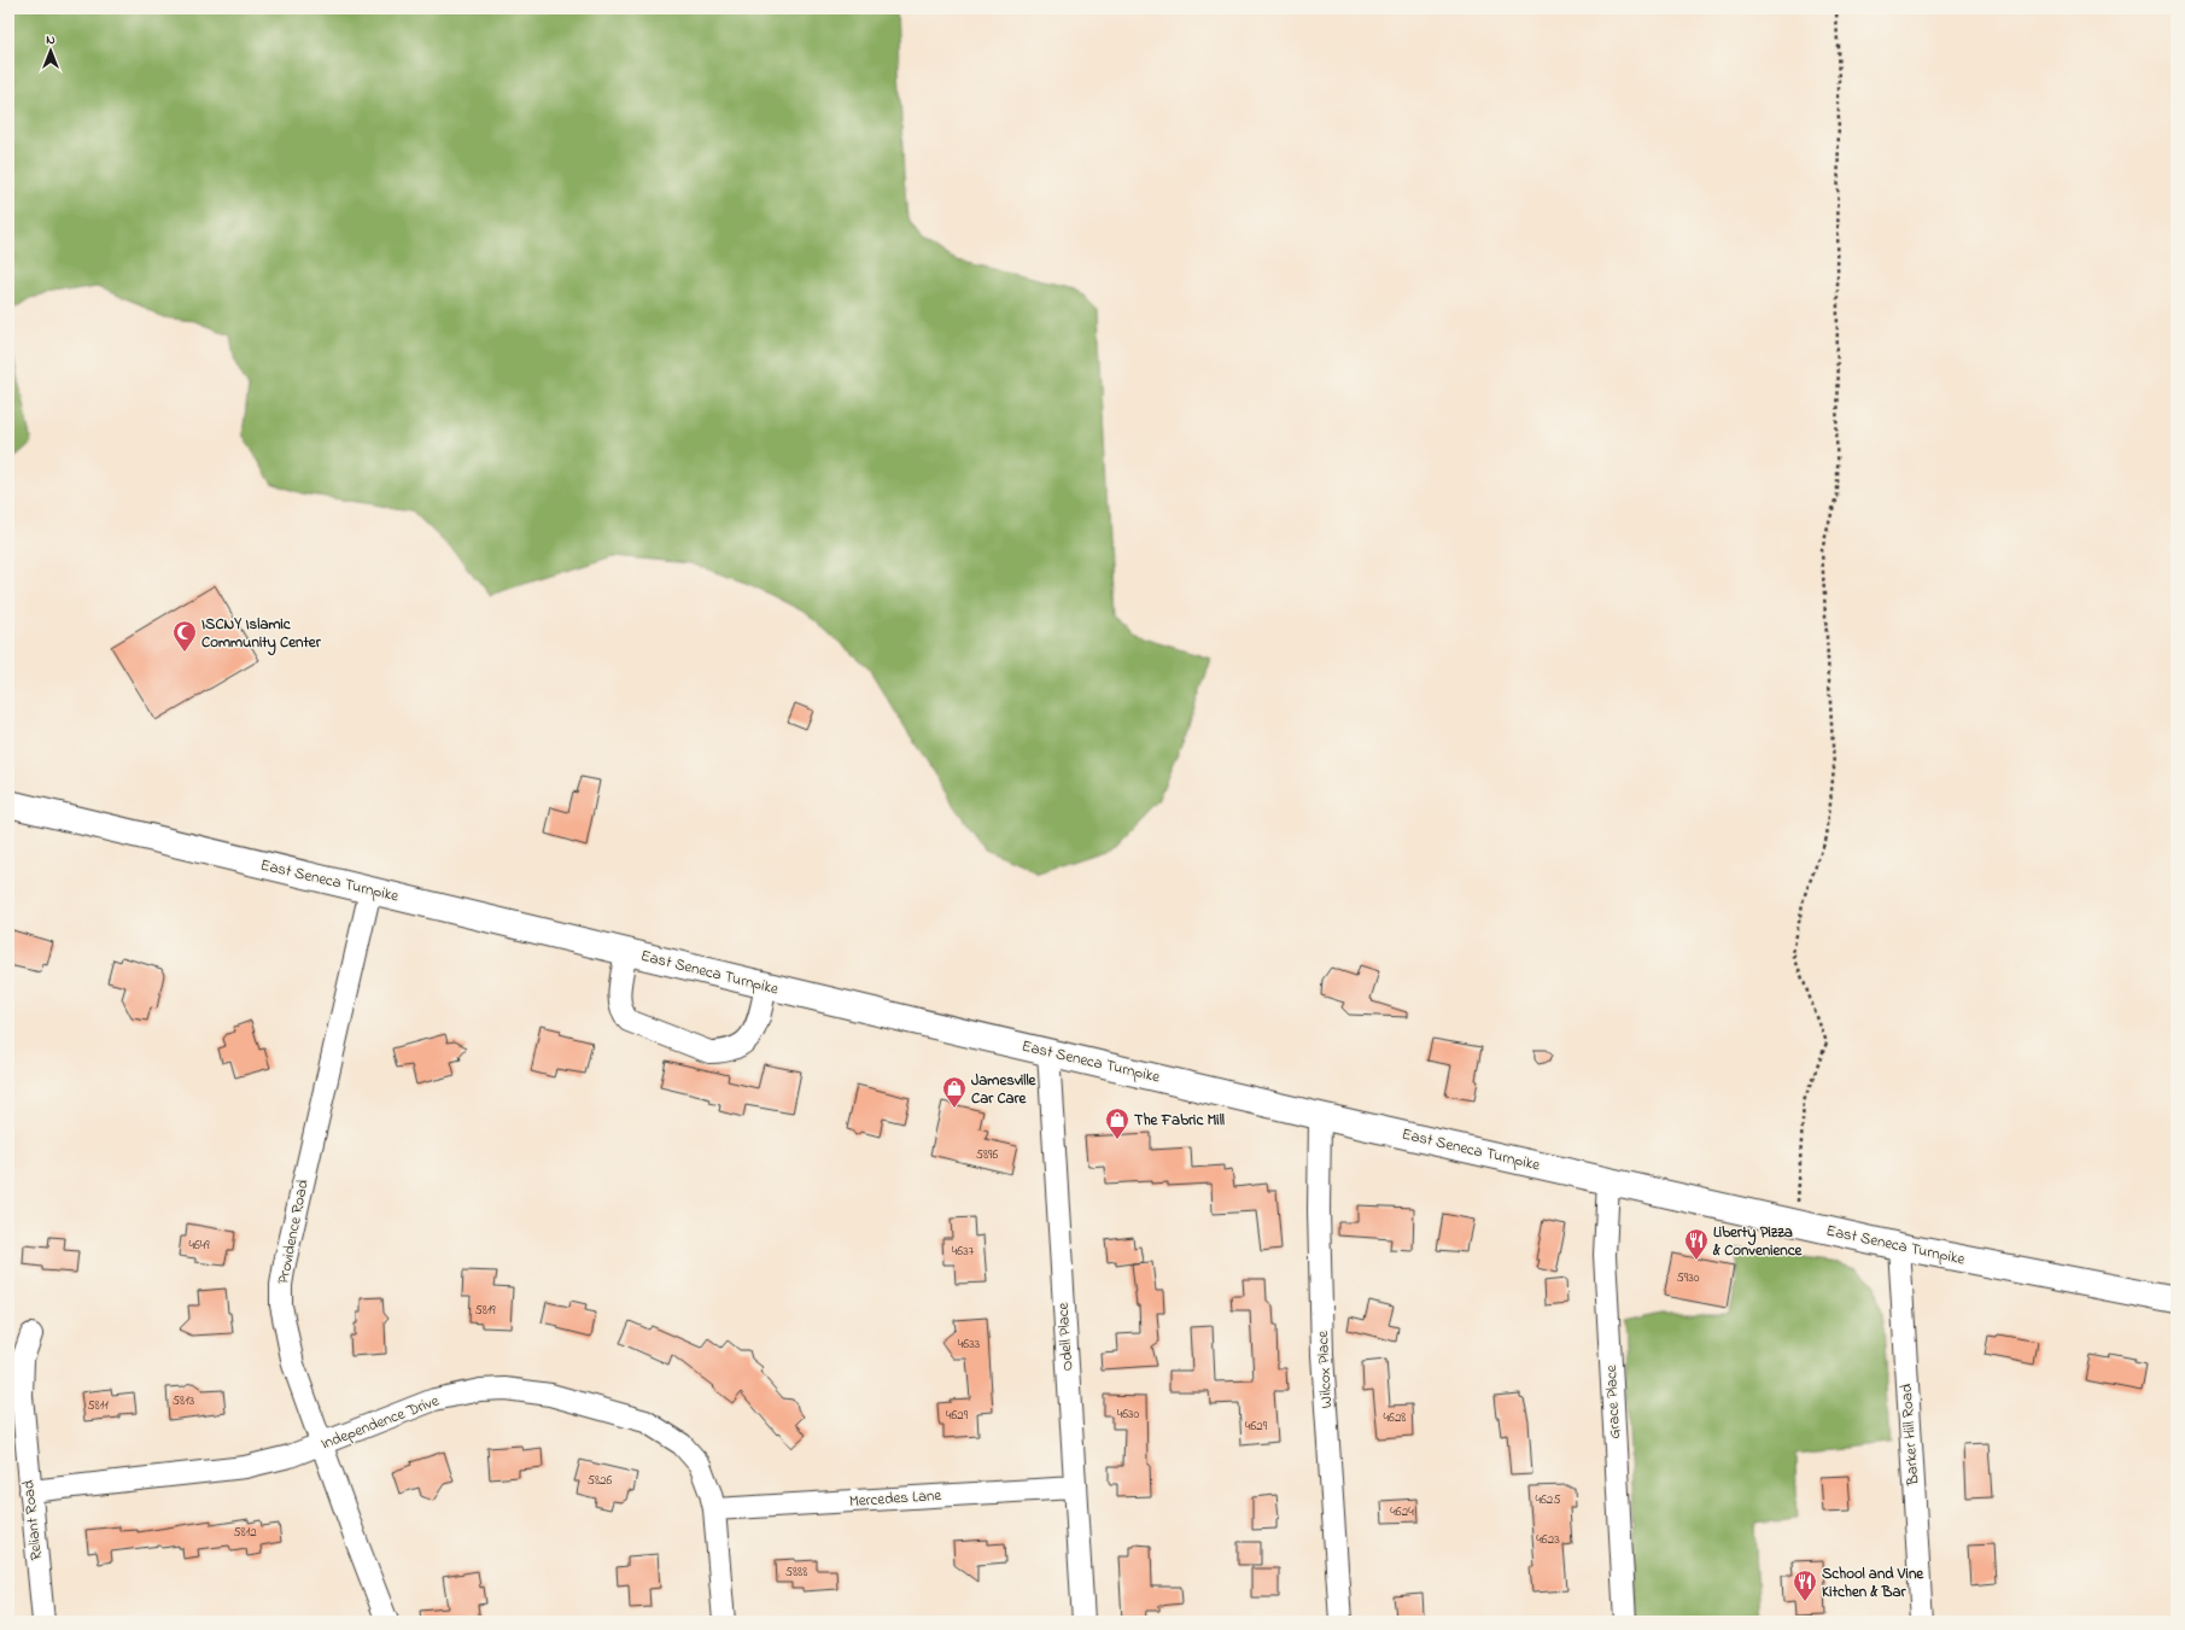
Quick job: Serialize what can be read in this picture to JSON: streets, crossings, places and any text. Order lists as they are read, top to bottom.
{
  "streets": {
    "main road": ["East Seneca Turnpike"],
    "street": [
      "Providence Road",
      "Odell Place",
      "Wilcox Place",
      "Grace Place",
      "Independence Drive",
      "Barker Hill Road",
      "Mercedes Lane",
      "Reliant Road"
    ]
  },
  "crossings": [
    ["East Seneca Turnpike", "Providence Road"],
    ["East Seneca Turnpike", "Odell Place"],
    ["East Seneca Turnpike", "Wilcox Place"],
    ["East Seneca Turnpike", "Grace Place"],
    ["East Seneca Turnpike", "Barker Hill Road"],
    ["Providence Road", "Independence Drive"],
    ["Odell Place", "Mercedes Lane"],
    ["Independence Drive", "Mercedes Lane"],
    ["Independence Drive", "Reliant Road"]
  ],
  "places": {
    "mosque": ["ISCNY Islamic Community Center"],
    "shop": ["Jamesville Car Care", "The Fabric Mill"],
    "restaurant": ["Liberty Pizza & Convenience", "School and Vine Kitchen & Bar"]
  },
  "house_numbers": [
    "5896",
    "4649",
    "4637",
    "5930",
    "5819",
    "4633",
    "5813",
    "5811",
    "4630",
    "4629",
    "4628",
    "4629",
    "5826",
    "4625",
    "4624",
    "5812",
    "4623",
    "5888"
  ],
  "north": "top"
}
